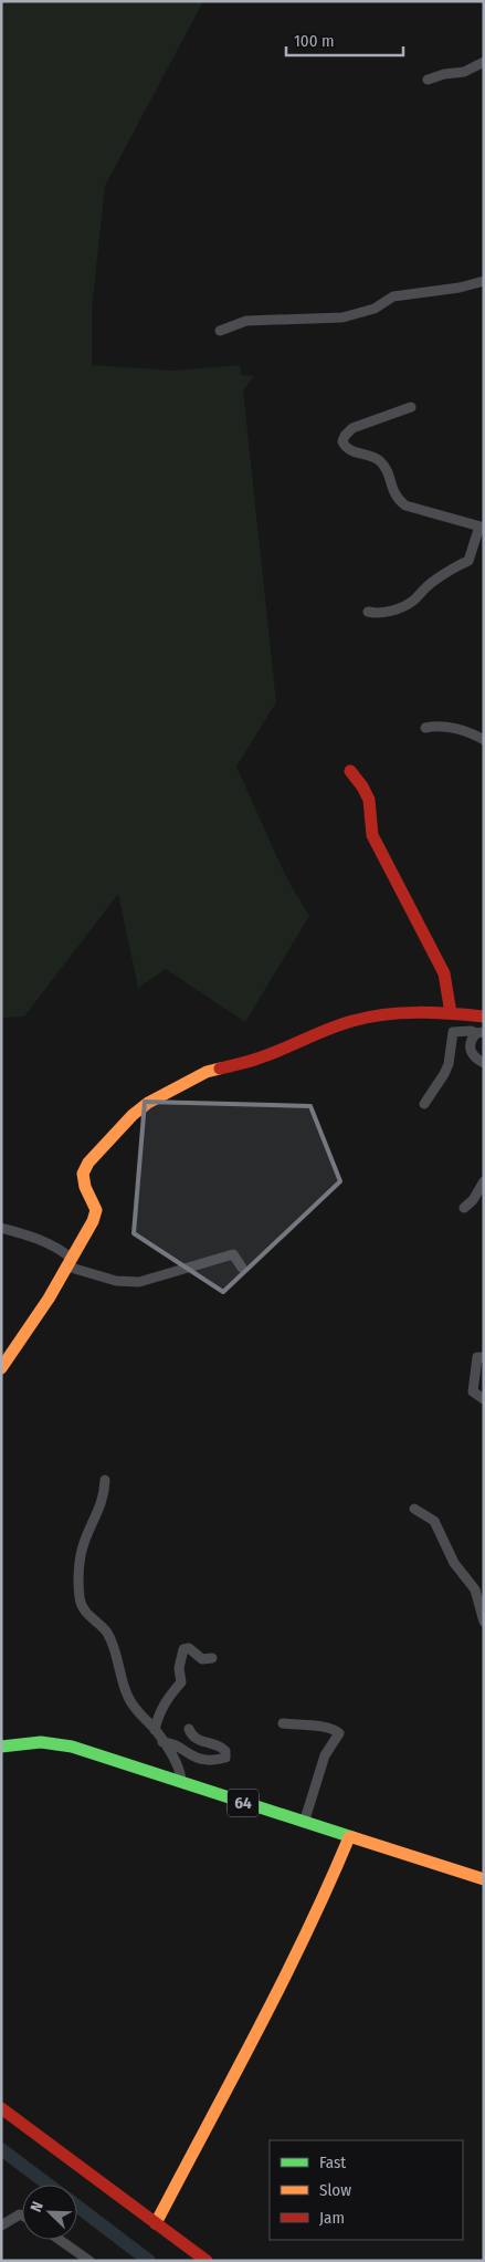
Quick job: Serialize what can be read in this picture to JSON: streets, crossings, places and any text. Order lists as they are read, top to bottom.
{
  "streets": {
    "street": ["64"]
  },
  "legend": ["Fast", "Slow", "Jam"],
  "scale_bar": "100 m",
  "north": "top left"
}
